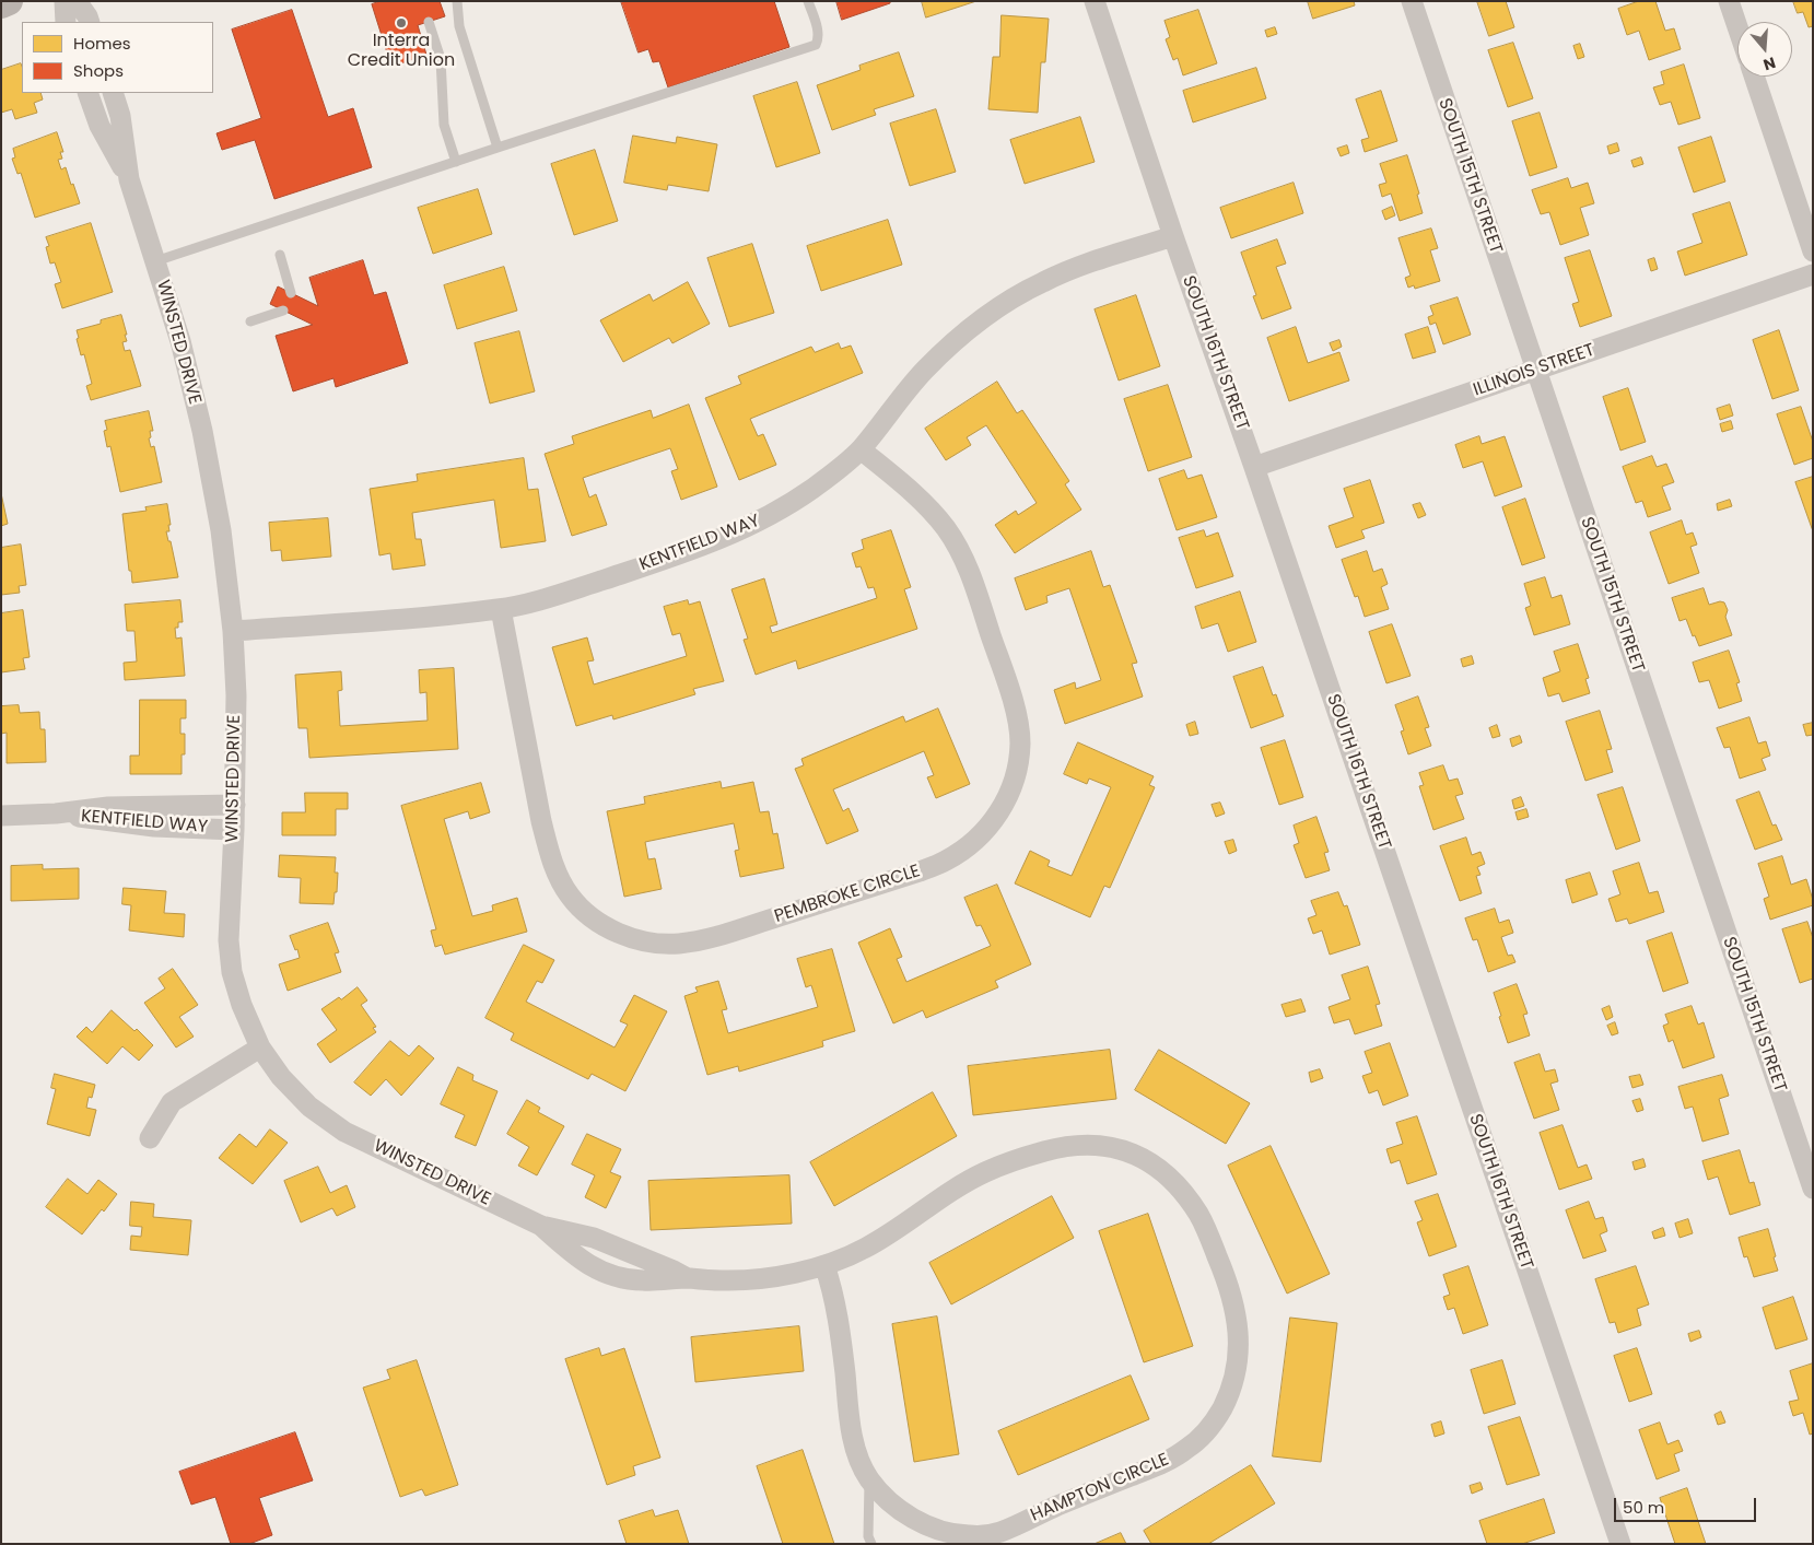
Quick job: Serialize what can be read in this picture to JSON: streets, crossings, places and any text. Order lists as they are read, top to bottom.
{
  "streets": {
    "street": [
      "SOUTH 15TH STREET",
      "WINSTED DRIVE",
      "SOUTH 16TH STREET",
      "ILLINOIS STREET",
      "KENTFIELD WAY",
      "PEMBROKE CIRCLE",
      "HAMPTON CIRCLE"
    ]
  },
  "crossings": [
    ["SOUTH 15TH STREET", "ILLINOIS STREET"],
    ["WINSTED DRIVE", "KENTFIELD WAY"],
    ["WINSTED DRIVE", "HAMPTON CIRCLE"],
    ["SOUTH 16TH STREET", "ILLINOIS STREET"],
    ["SOUTH 16TH STREET", "KENTFIELD WAY"],
    ["KENTFIELD WAY", "PEMBROKE CIRCLE"]
  ],
  "places": ["Interra Credit Union"],
  "legend": ["Homes", "Shops"],
  "scale_bar": "50 m",
  "north": "bottom"
}
